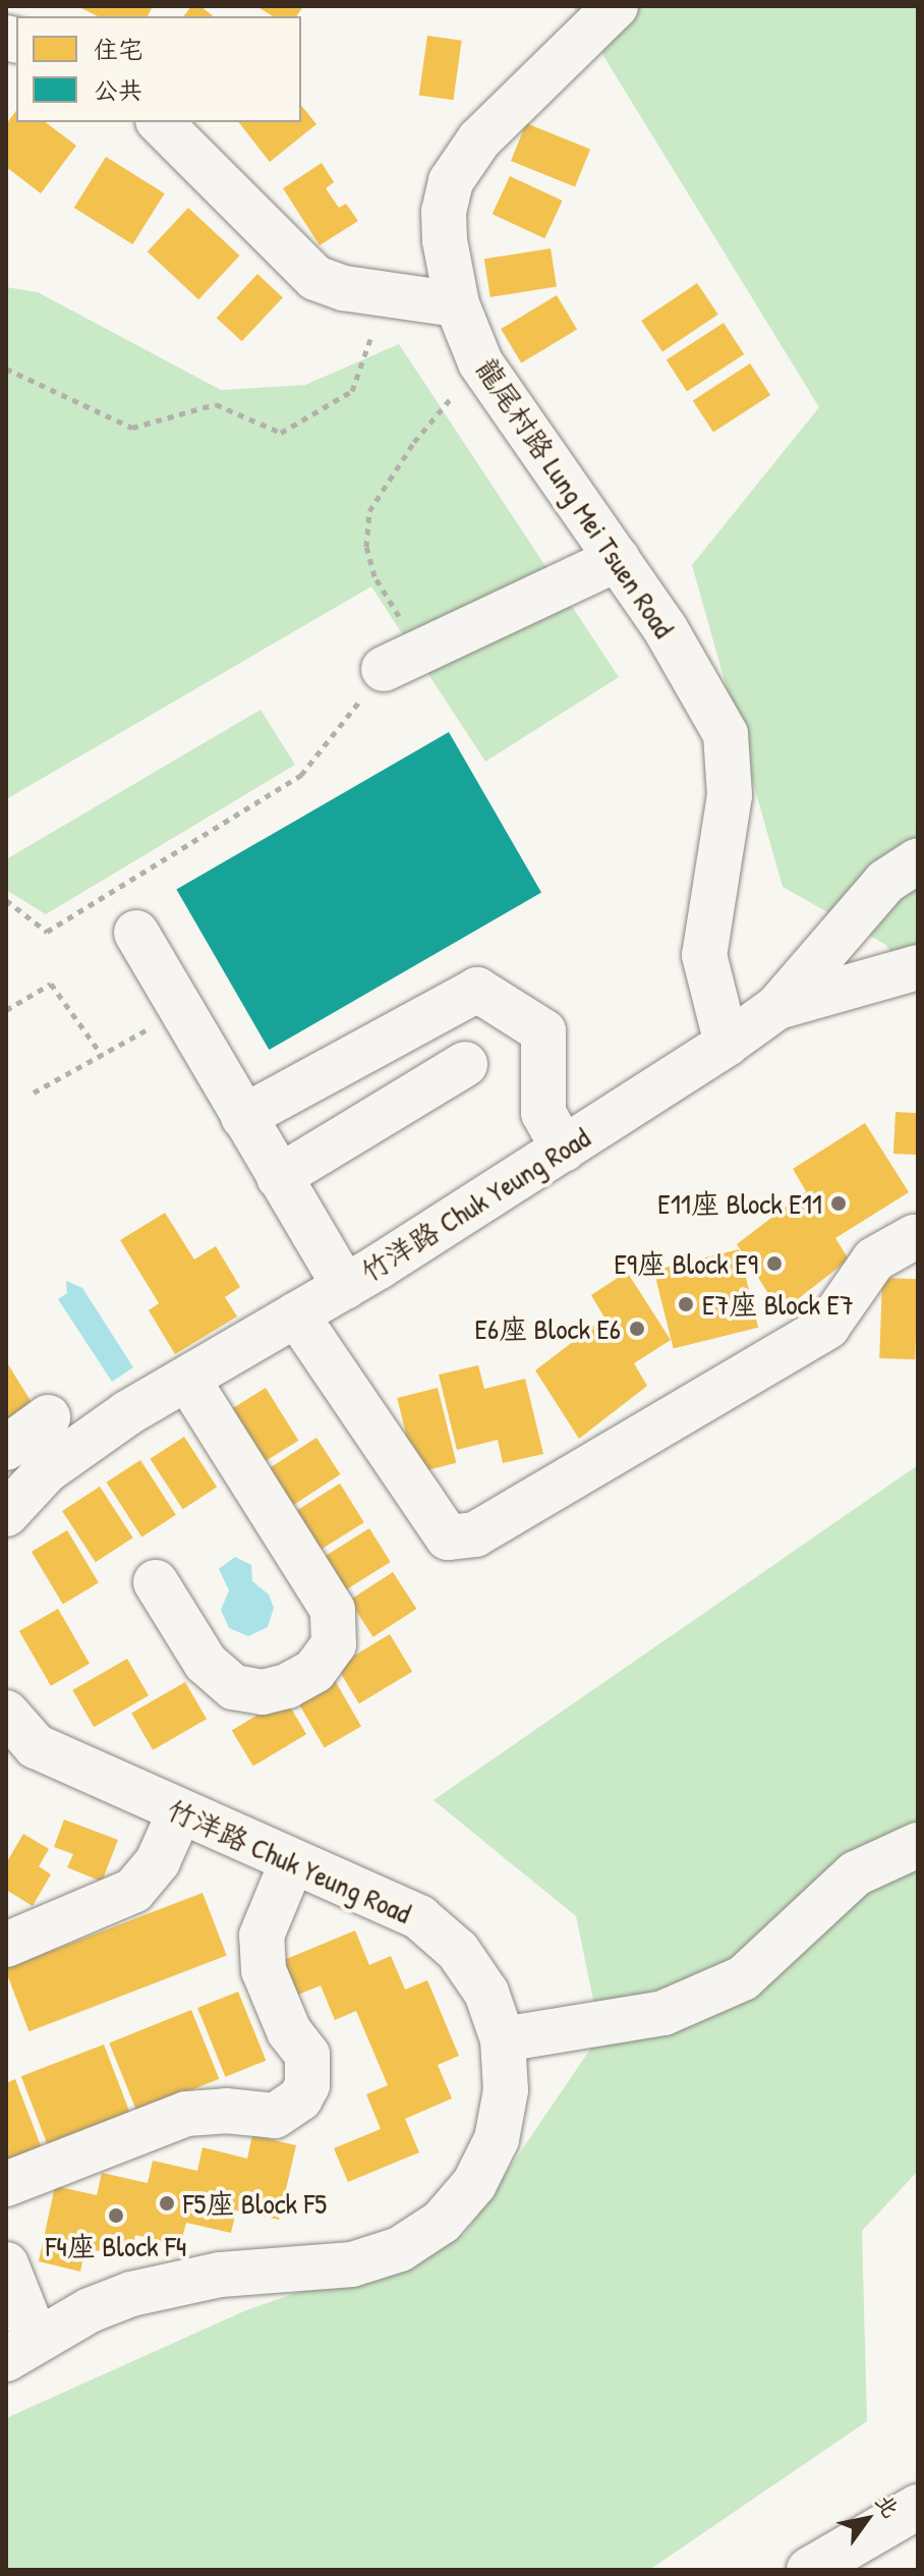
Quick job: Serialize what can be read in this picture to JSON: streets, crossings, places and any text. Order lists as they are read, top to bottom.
{
  "streets": {
    "street": ["龍尾村路 Lung Mei Tsuen Road", "竹洋路 Chuk Yeung Road"]
  },
  "crossings": [
    ["龍尾村路 Lung Mei Tsuen Road", "竹洋路 Chuk Yeung Road"]
  ],
  "places": [
    "E11座 Block E11",
    "E9座 Block E9",
    "E7座 Block E7",
    "E6座 Block E6",
    "F5座 Block F5",
    "F4座 Block F4"
  ],
  "legend": ["住宅", "公共"],
  "north": "top right"
}
